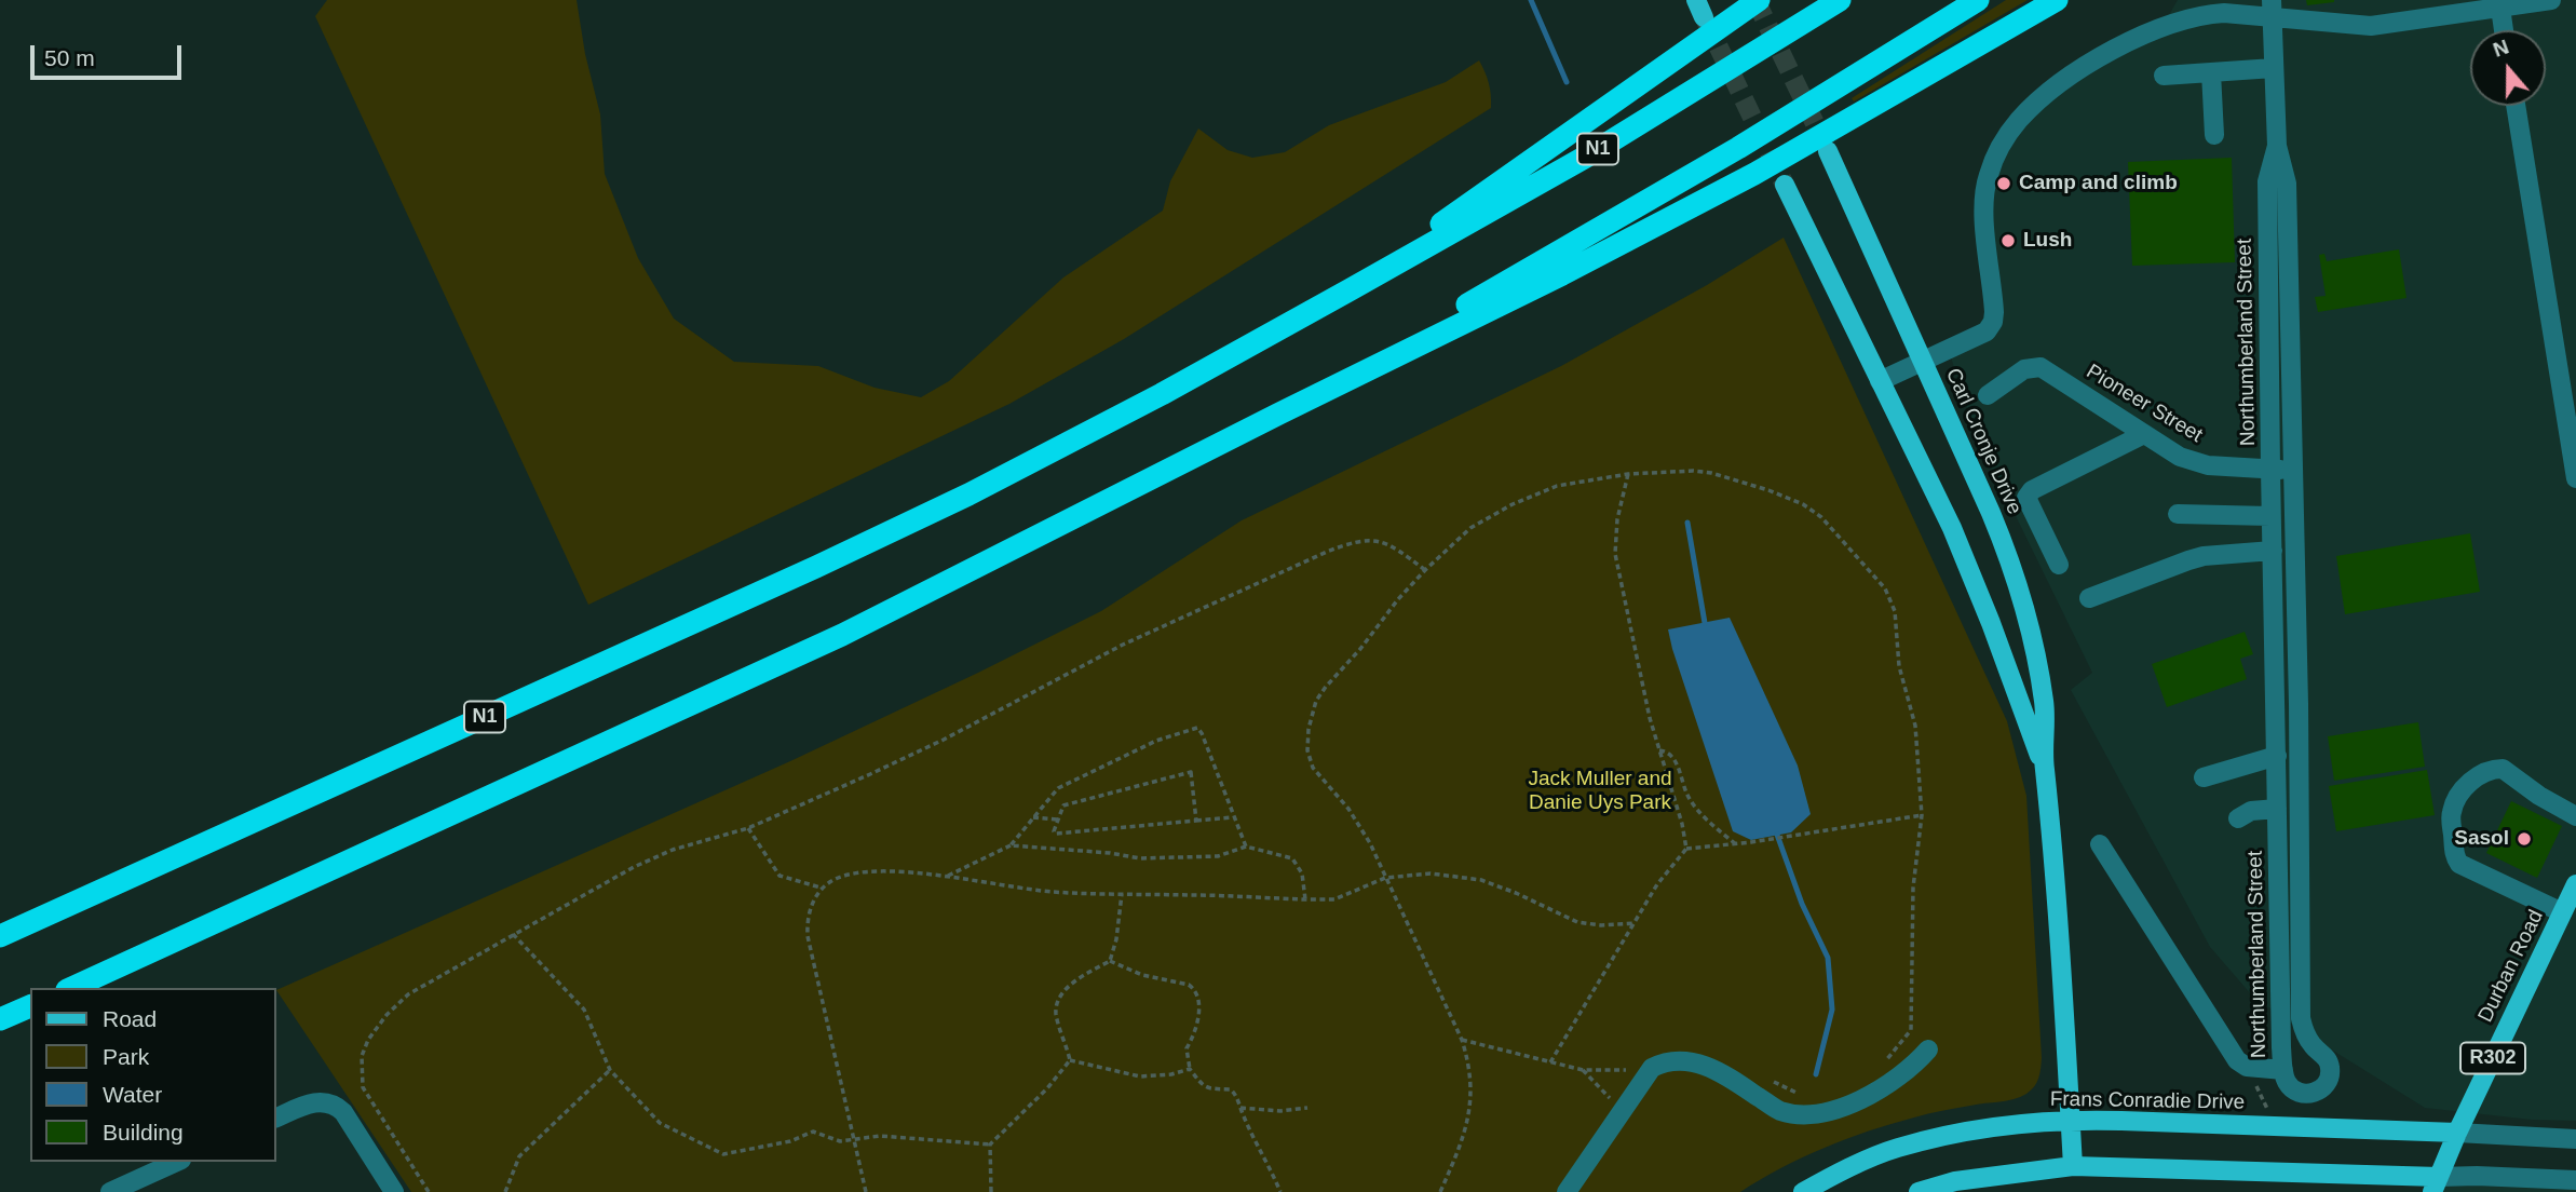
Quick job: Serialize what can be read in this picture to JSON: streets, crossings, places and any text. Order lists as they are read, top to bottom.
{
  "streets": {
    "highway": ["N1"],
    "main road": [
      "Carl Cronje Drive",
      "Durban Road",
      "R302",
      "Frans Conradie Drive"
    ],
    "street": ["Northumberland Street", "Pioneer Street"]
  },
  "crossings": [
    ["Northumberland Street", "Pioneer Street"],
    ["Carl Cronje Drive", "Frans Conradie Drive"],
    ["Durban Road", "Frans Conradie Drive"]
  ],
  "parks": ["Jack Muller and Danie Uys Park"],
  "places": ["Camp and climb", "Lush", "Sasol"],
  "legend": [
    "Road",
    "Park",
    "Water",
    "Building"
  ],
  "scale_bar": "50 m",
  "north": "top"
}
